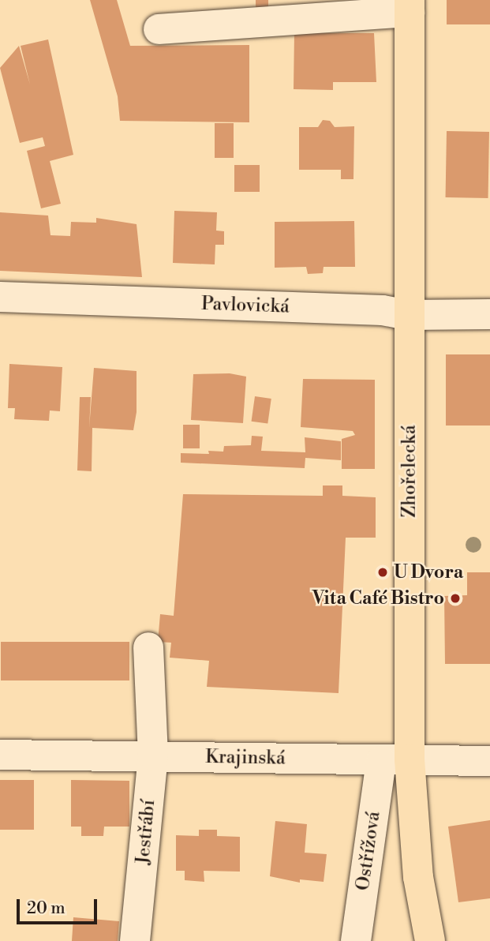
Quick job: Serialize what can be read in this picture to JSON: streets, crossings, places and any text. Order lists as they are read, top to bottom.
{
  "streets": {
    "main road": ["Zhořelecká"],
    "street": [
      "Pavlovická",
      "Krajinská",
      "Jestřábí",
      "Ostřížová"
    ]
  },
  "crossings": [
    ["Pavlovická", "Zhořelecká"],
    ["Zhořelecká", "Krajinská"],
    ["Zhořelecká", "Ostřížová"],
    ["Krajinská", "Jestřábí"],
    ["Krajinská", "Ostřížová"]
  ],
  "places": ["U Dvora", "Vita Café Bistro"],
  "scale_bar": "20 m"
}
